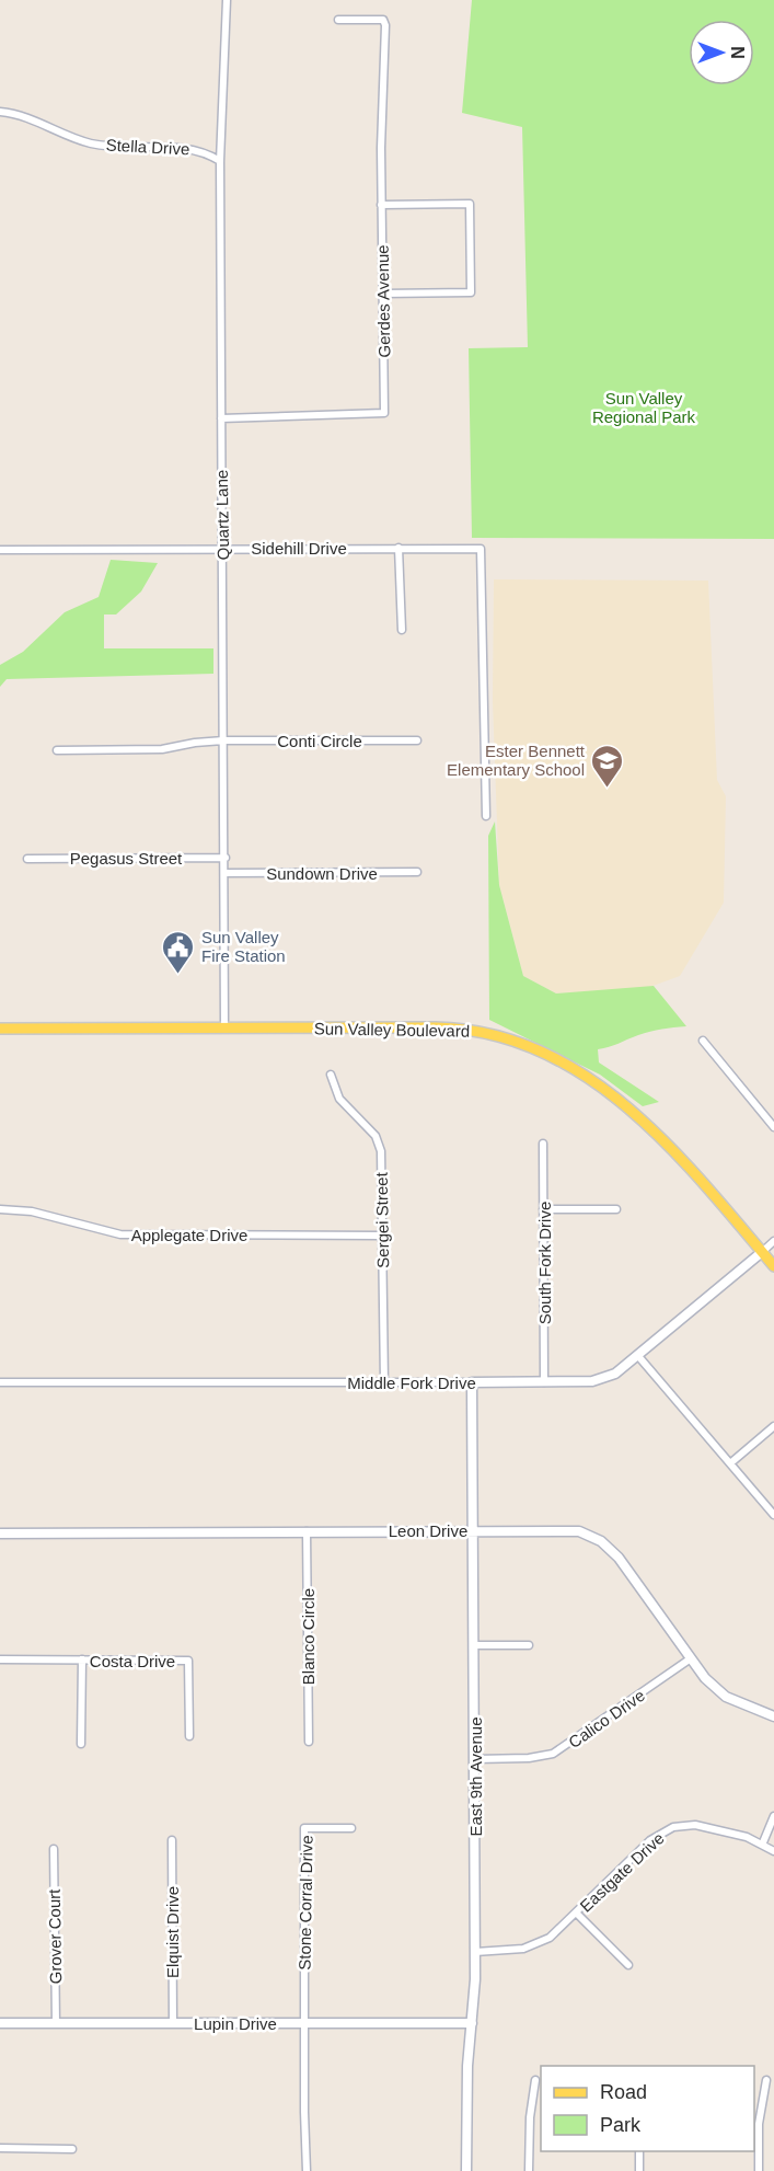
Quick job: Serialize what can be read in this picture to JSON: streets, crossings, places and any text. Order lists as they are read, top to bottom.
{
  "streets": {
    "main road": ["Sun Valley Boulevard"],
    "street": [
      "Stella Drive",
      "Gerdes Avenue",
      "Quartz Lane",
      "Sidehill Drive",
      "Conti Circle",
      "Pegasus Street",
      "Sundown Drive",
      "Sergei Street",
      "Applegate Drive",
      "South Fork Drive",
      "Middle Fork Drive",
      "Leon Drive",
      "Blanco Circle",
      "Costa Drive",
      "Calico Drive",
      "East 9th Avenue",
      "Eastgate Drive",
      "Stone Corral Drive",
      "Elquist Drive",
      "Grover Court",
      "Lupin Drive"
    ]
  },
  "crossings": [
    ["Stella Drive", "Quartz Lane"],
    ["Gerdes Avenue", "Quartz Lane"],
    ["Quartz Lane", "Sidehill Drive"],
    ["Quartz Lane", "Conti Circle"],
    ["Quartz Lane", "Pegasus Street"],
    ["Quartz Lane", "Sundown Drive"],
    ["Quartz Lane", "Sun Valley Boulevard"],
    ["Sun Valley Boulevard", "Middle Fork Drive"],
    ["Sergei Street", "Applegate Drive"],
    ["Sergei Street", "Middle Fork Drive"],
    ["South Fork Drive", "Middle Fork Drive"],
    ["Middle Fork Drive", "East 9th Avenue"],
    ["Leon Drive", "Blanco Circle"],
    ["Leon Drive", "Calico Drive"],
    ["Leon Drive", "East 9th Avenue"],
    ["Calico Drive", "East 9th Avenue"],
    ["East 9th Avenue", "Eastgate Drive"],
    ["East 9th Avenue", "Lupin Drive"],
    ["Stone Corral Drive", "Lupin Drive"],
    ["Elquist Drive", "Lupin Drive"],
    ["Grover Court", "Lupin Drive"]
  ],
  "parks": ["Sun Valley Regional Park"],
  "places": {
    "school or university": ["Ester Bennett Elementary School"],
    "public building": ["Sun Valley Fire Station"]
  },
  "legend": ["Road", "Park"],
  "north": "right"
}
